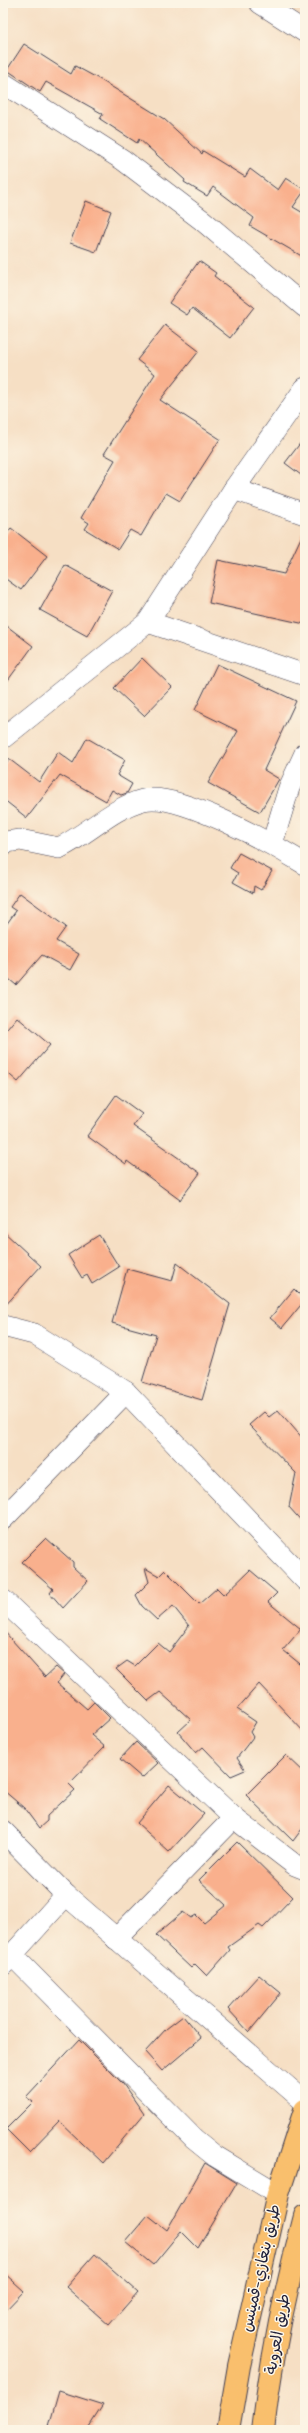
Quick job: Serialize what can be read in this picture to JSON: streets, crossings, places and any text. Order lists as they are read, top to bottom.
{
  "streets": {
    "main road": ["طريق بنغازي-قمينس", "طريق العروبة"]
  }
}
